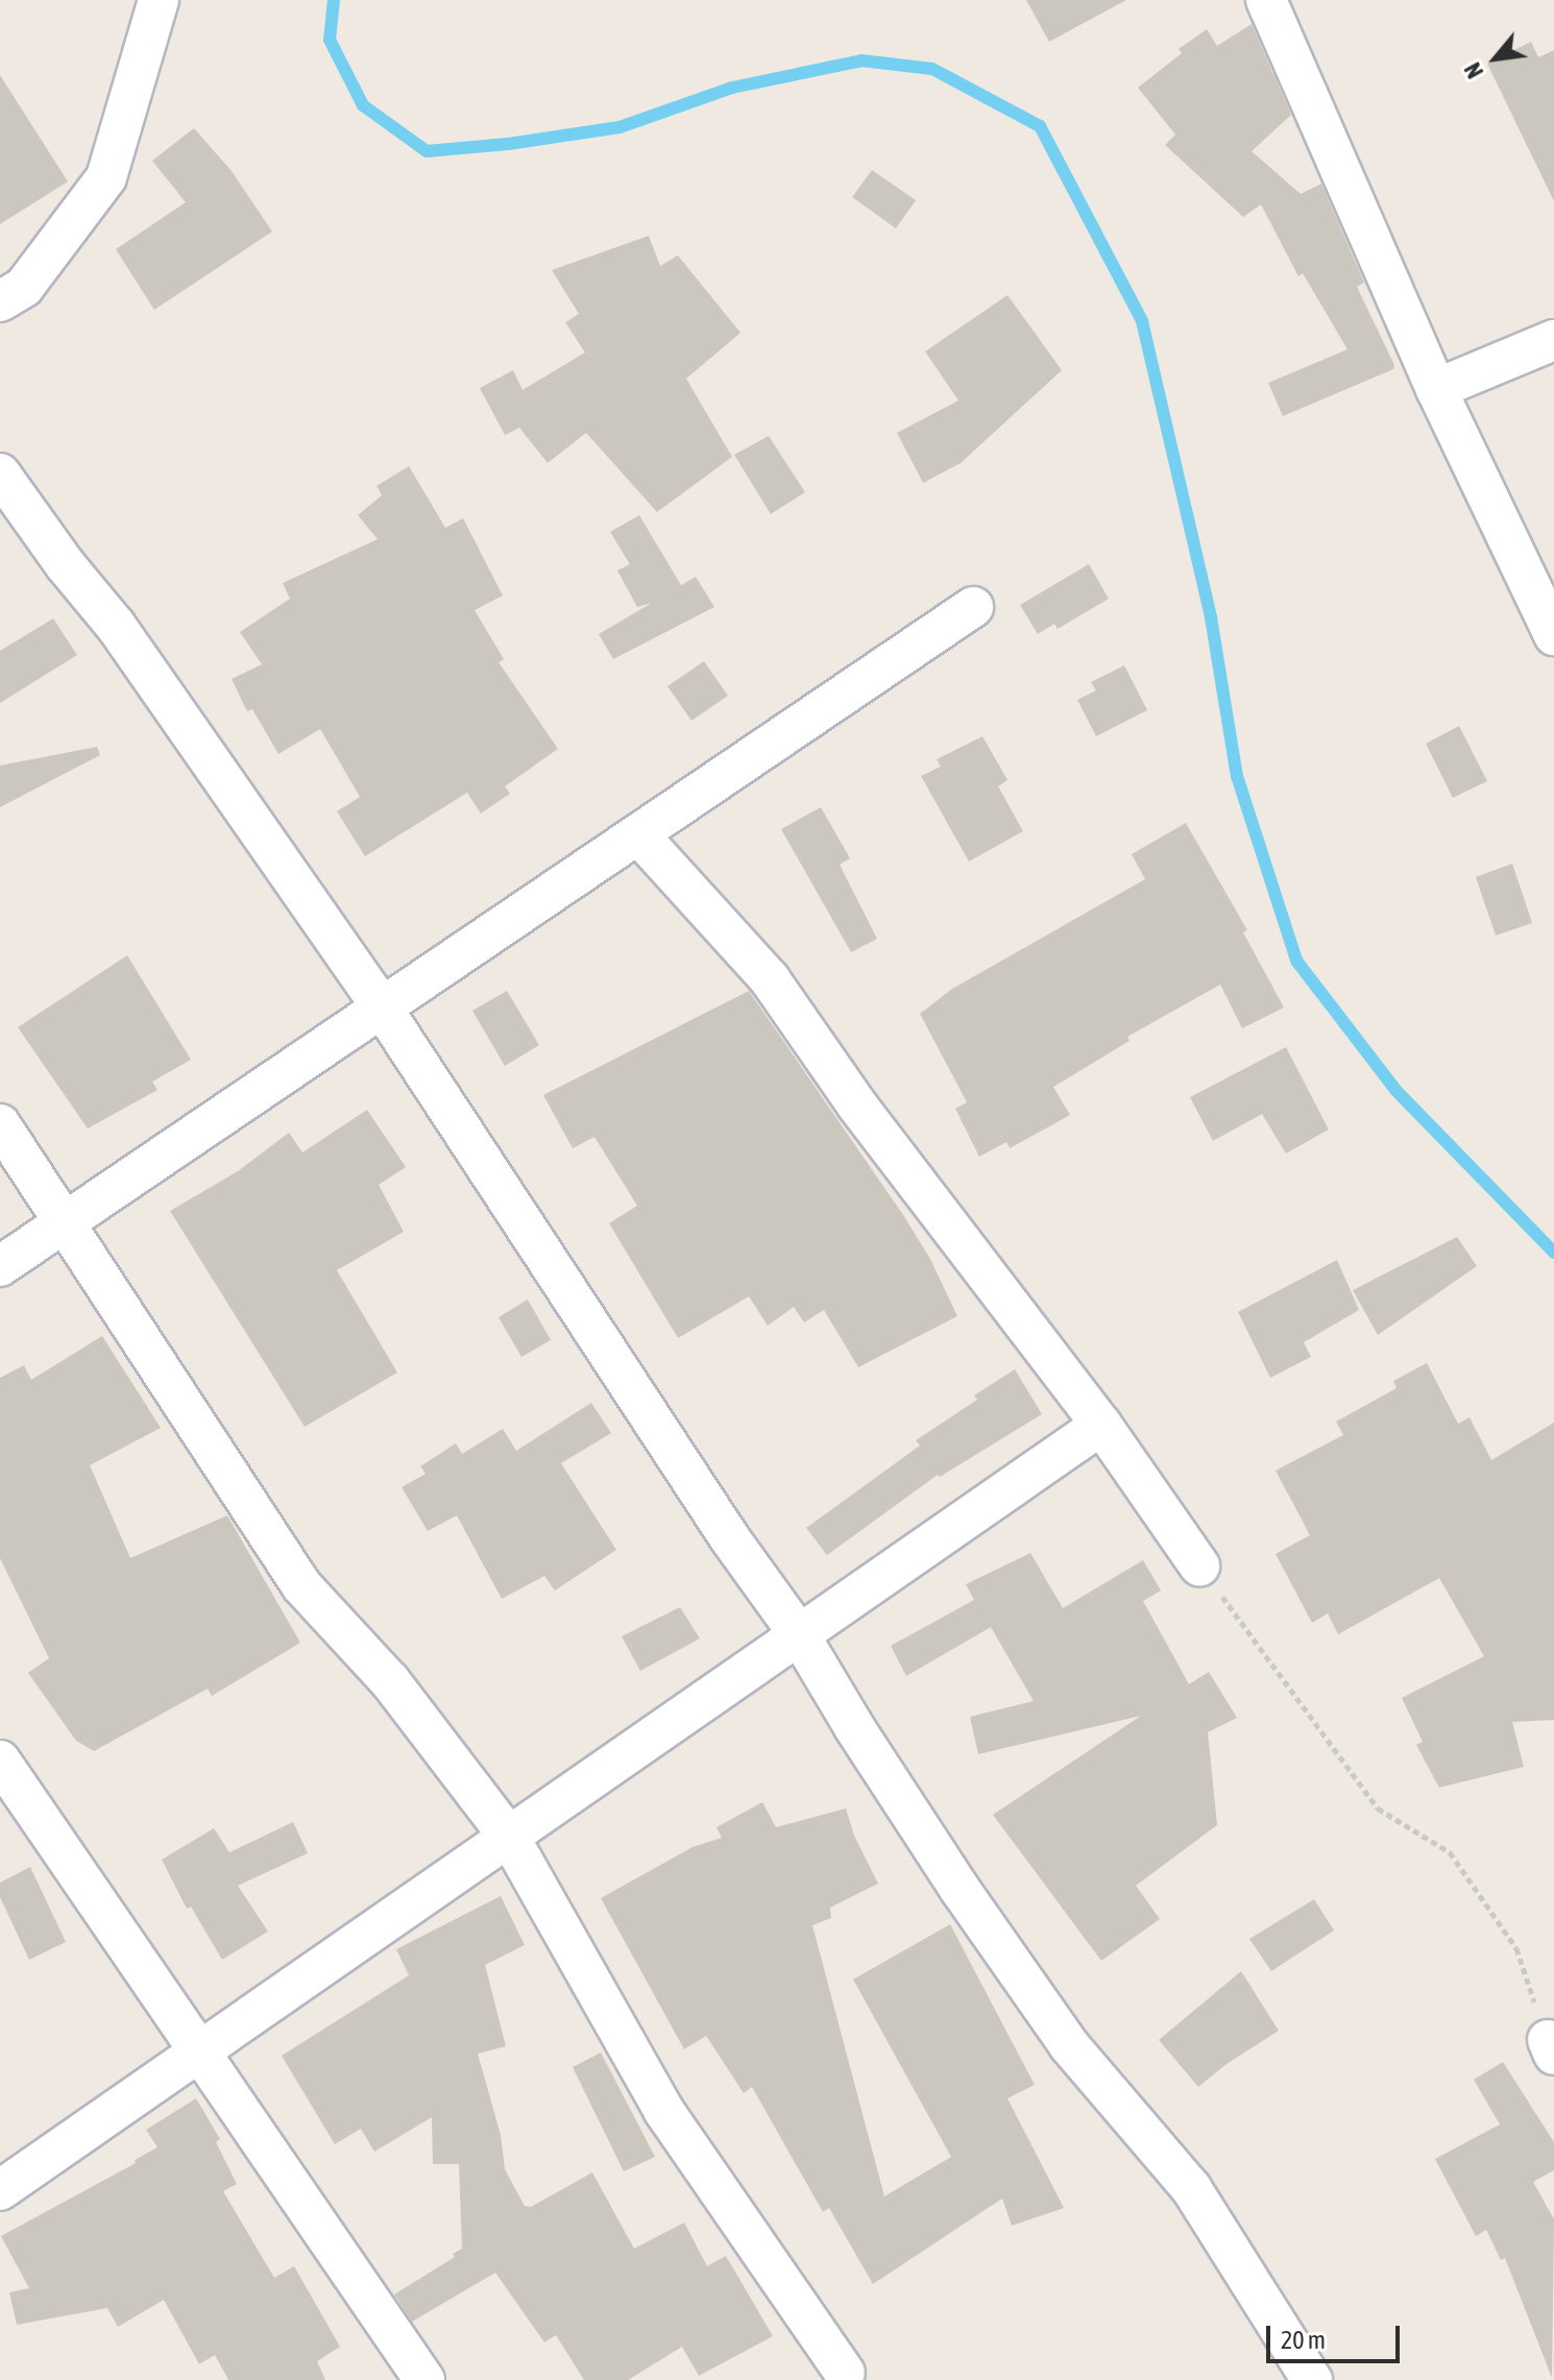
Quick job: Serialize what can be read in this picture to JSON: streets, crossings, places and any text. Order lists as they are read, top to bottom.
{
  "scale_bar": "20 m",
  "north": "bottom left"
}
